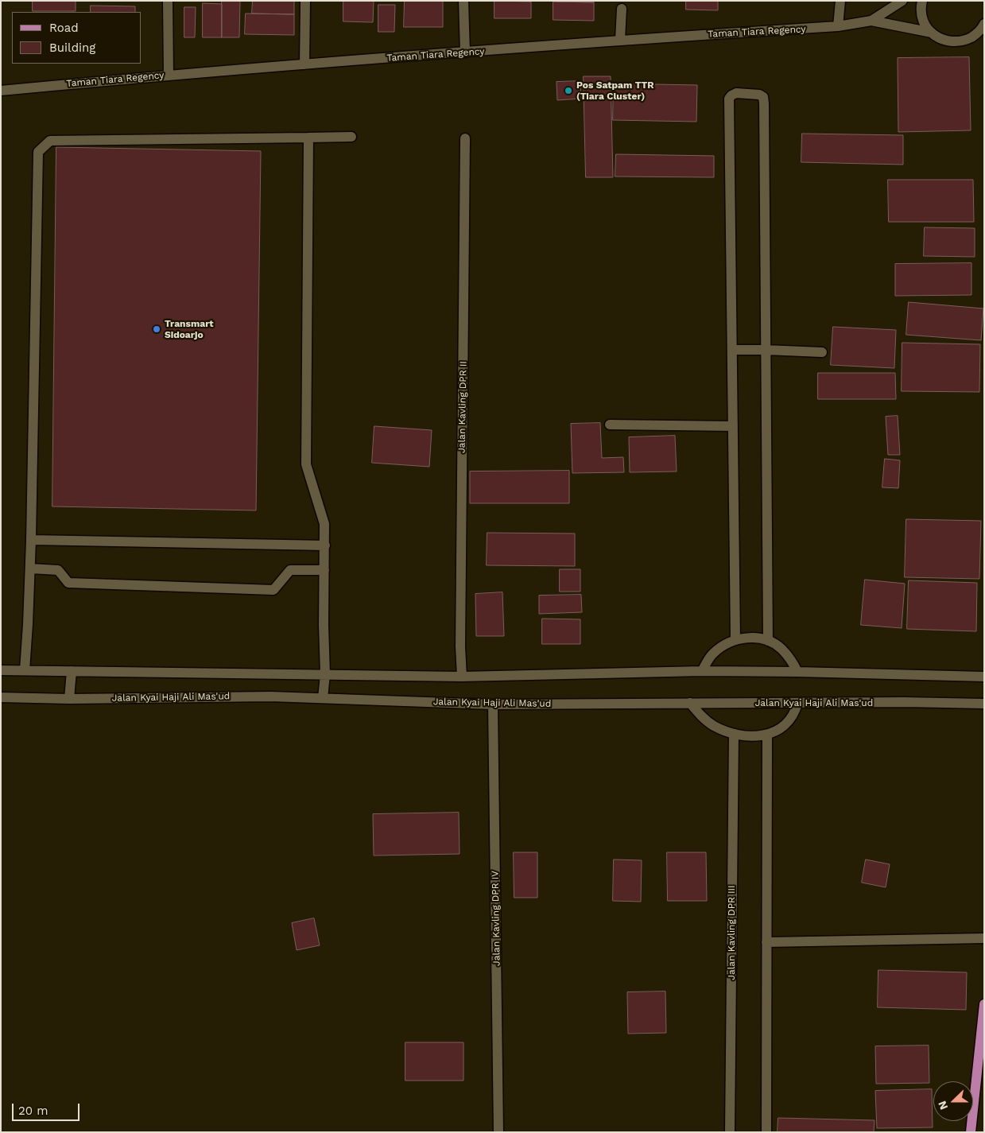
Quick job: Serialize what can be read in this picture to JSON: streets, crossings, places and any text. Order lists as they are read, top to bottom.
{
  "streets": {
    "street": [
      "Taman Tiara Regency",
      "Jalan Kavling DPR II",
      "Jalan Kyai Haji Ali Mas'ud",
      "Jalan Kavling DPR IV",
      "Jalan Kavling DPR III"
    ]
  },
  "crossings": [
    ["Jalan Kyai Haji Ali Mas'ud", "Jalan Kavling DPR IV"]
  ],
  "places": ["Pos Satpam TTR (Tiara Cluster)", "Transmart Sidoarjo"],
  "legend": ["Road", "Building"],
  "scale_bar": "20 m",
  "north": "left"
}
